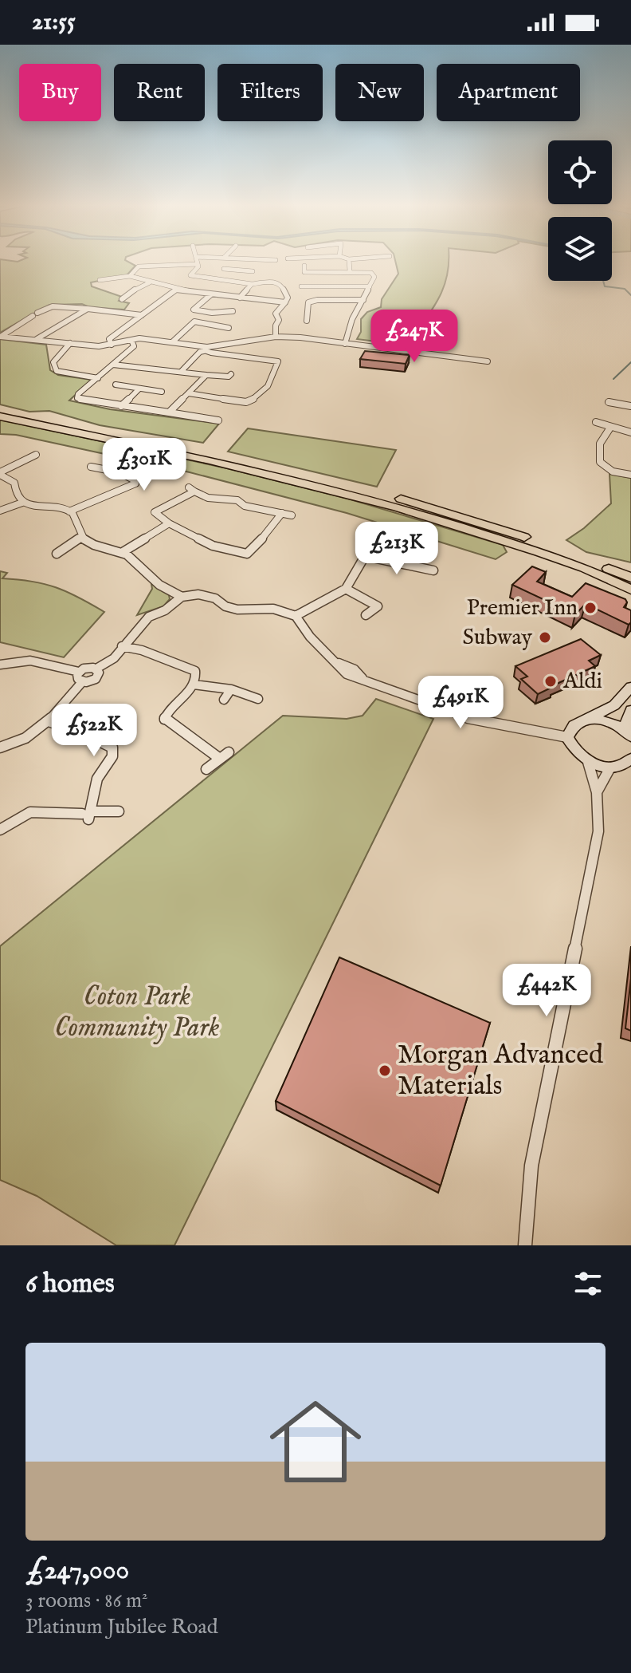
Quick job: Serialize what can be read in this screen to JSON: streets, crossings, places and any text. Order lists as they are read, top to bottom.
{
  "parks": ["Coton Park Community Park"],
  "places": [
    "Premier Inn",
    "Subway",
    "Aldi",
    "Morgan Advanced Materials"
  ],
  "page": {
    "status": "21:55",
    "chip": [
      "Buy",
      "Rent",
      "Filters",
      "New",
      "Apartment"
    ],
    "price": [
      "£247K",
      "£301K",
      "£213K",
      "£491K",
      "£522K",
      "£442K"
    ],
    "heading": "6 homes",
    "list": [
      {
        "name": "£247,000",
        "note": "3 rooms · 86 m² · Platinum Jubilee Road"
      }
    ]
  }
}
